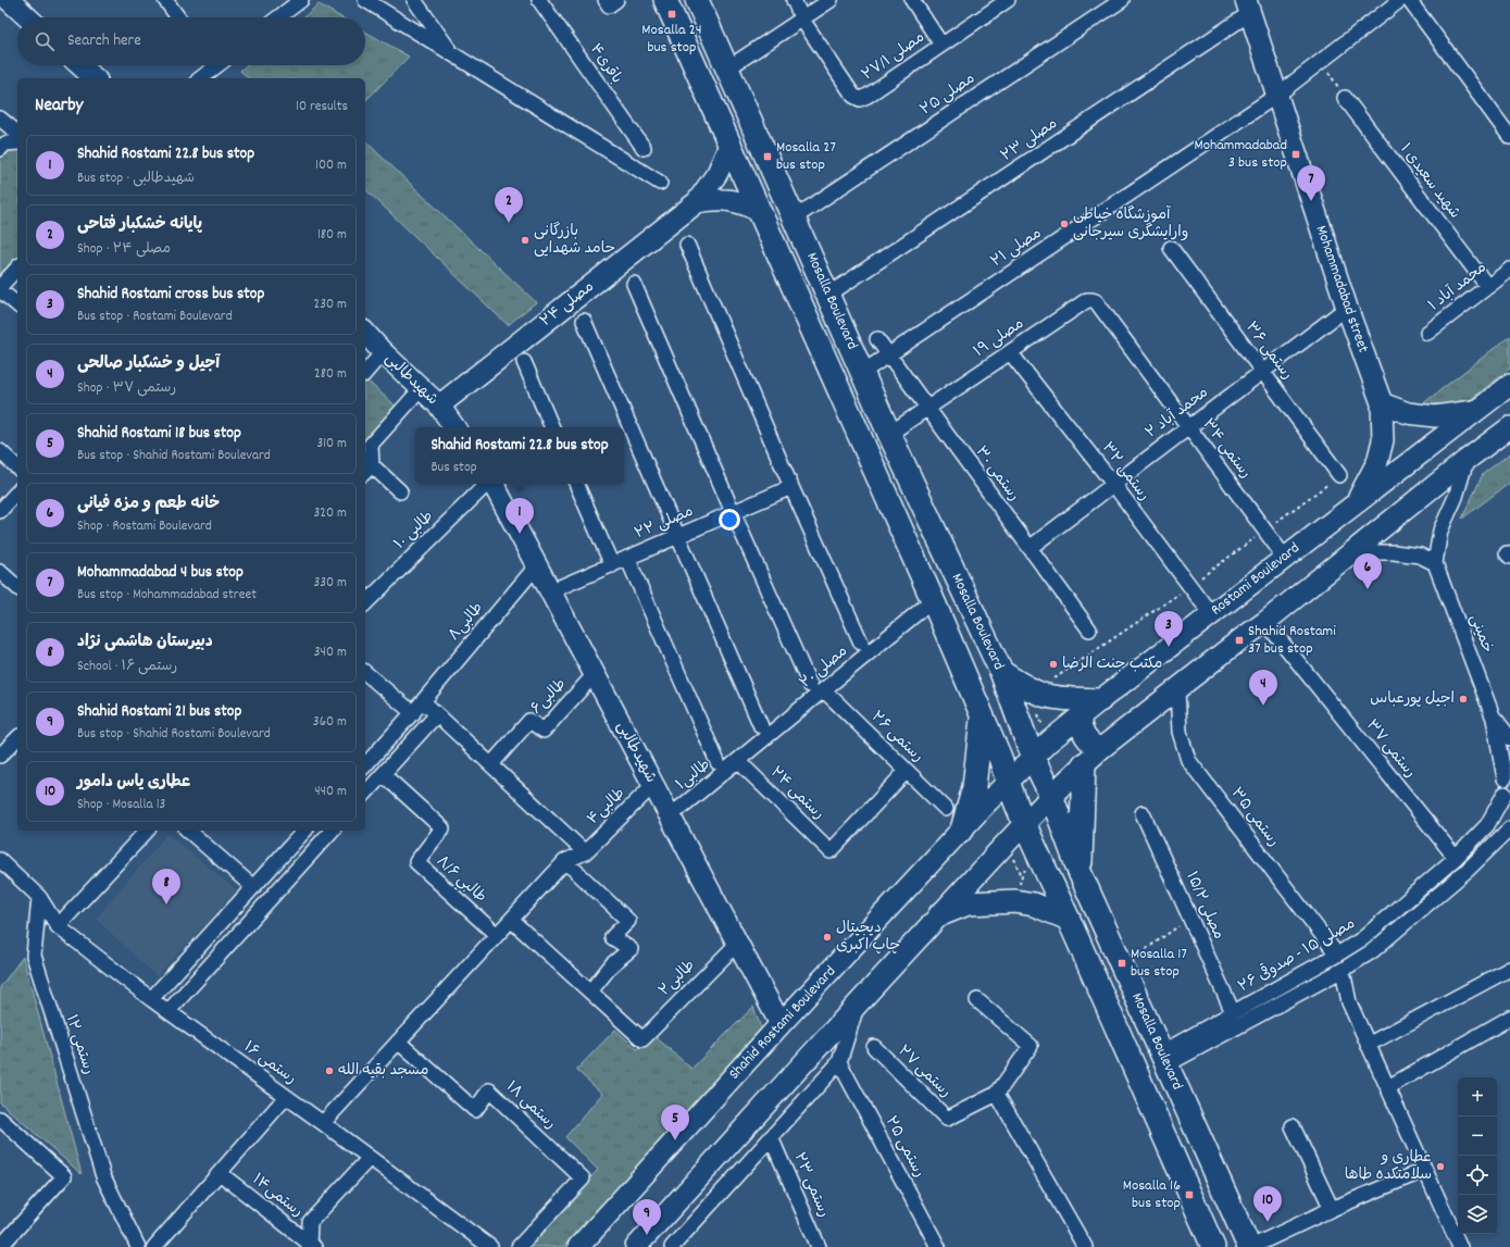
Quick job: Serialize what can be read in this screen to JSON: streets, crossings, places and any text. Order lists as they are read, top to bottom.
{
  "streets": {
    "main road": [
      "Mohammadabad street",
      "Mosalla Boulevard",
      "مصلی ۲۴",
      "شهیدطالبی",
      "Rostami Boulevard",
      "Shahid Rostami Boulevard"
    ],
    "street": [
      "مصلی ۲۷/۱",
      "باقری۴",
      "مصلی ۲۵",
      "مصلی ۲۳",
      "شهید سعیدی ۱",
      "مصلی ۲۱",
      "محمد آباد ۱",
      "مصلی ۱۹",
      "رستمی ۳۶",
      "محمد آباد ۲",
      "رستمی ۳۴",
      "رستمی ۳۲",
      "رستمی ۳۰",
      "مصلی ۲۲",
      "طالبی ۱۰",
      "طالبی۸",
      "خمینی",
      "مصلی ۲۰",
      "طالبی۶",
      "رستمی ۲۶",
      "رستمی ۳۷",
      "طالبی۱",
      "رستمی ۲۴",
      "طالبی۴",
      "رستمی ۳۵",
      "طالبي ۸/۶",
      "مصلی ۱۵/۲",
      "مصلی ۱۵ - صدوقی ۲۶",
      "طالبی۲",
      "رستمی ۱۲",
      "رستمی ۱۶",
      "رستمی ۲۷",
      "رستمی ۱۸",
      "رستمی ۲۵",
      "رستمی ۲۳",
      "رستمی۱۴"
    ]
  },
  "crossings": [
    ["مصلی ۲۵", "Mosalla Boulevard"],
    ["مصلی ۲۳", "Mohammadabad street"],
    ["مصلی ۲۳", "Mosalla Boulevard"],
    ["شهید سعیدی ۱", "محمد آباد ۱"],
    ["مصلی ۲۱", "Mohammadabad street"],
    ["مصلی ۲۱", "Mosalla Boulevard"],
    ["مصلی ۲۱", "رستمی ۳۰"],
    ["Mohammadabad street", "محمد آباد ۲"],
    ["Mohammadabad street", "Rostami Boulevard"],
    ["Mosalla Boulevard", "مصلی ۱۹"],
    ["Mosalla Boulevard", "Rostami Boulevard"],
    ["Mosalla Boulevard", "مصلی ۲۰"],
    ["Mosalla Boulevard", "مصلی ۱۵ - صدوقی ۲۶"],
    ["Mosalla Boulevard", "Shahid Rostami Boulevard"],
    ["مصلی ۲۴", "شهیدطالبی"],
    ["مصلی ۱۹", "رستمی ۳۴"],
    ["مصلی ۱۹", "رستمی ۳۲"],
    ["مصلی ۱۹", "رستمی ۳۰"],
    ["رستمی ۳۶", "محمد آباد ۲"],
    ["شهیدطالبی", "مصلی ۲۲"],
    ["شهیدطالبی", "طالبی۸"],
    ["شهیدطالبی", "طالبی۶"],
    ["شهیدطالبی", "طالبی۱"],
    ["شهیدطالبی", "طالبی۴"],
    ["شهیدطالبی", "طالبی۲"],
    ["شهیدطالبی", "Shahid Rostami Boulevard"],
    ["محمد آباد ۲", "رستمی ۳۴"],
    ["محمد آباد ۲", "رستمی ۳۲"],
    ["محمد آباد ۲", "رستمی ۳۰"],
    ["رستمی ۳۴", "Rostami Boulevard"],
    ["رستمی ۳۲", "Rostami Boulevard"],
    ["Rostami Boulevard", "Shahid Rostami Boulevard"],
    ["مصلی ۲۰", "رستمی ۲۶"],
    ["مصلی ۲۰", "طالبی۱"],
    ["مصلی ۲۰", "رستمی ۲۴"],
    ["رستمی ۲۶", "رستمی ۲۴"],
    ["رستمی ۳۷", "مصلی ۱۵ - صدوقی ۲۶"],
    ["طالبی۱", "رستمی ۲۴"],
    ["رستمی ۳۵", "مصلی ۱۵ - صدوقی ۲۶"],
    ["مصلی ۱۵/۲", "مصلی ۱۵ - صدوقی ۲۶"],
    ["رستمی ۱۲", "رستمی ۱۶"]
  ],
  "places": {
    "transit": [
      "Mosalla 24 bus stop",
      "Mohammadabad 3 bus stop",
      "Mosalla 27 bus stop",
      "Shahid Rostami 37 bus stop",
      "Mosalla 17 bus stop",
      "Mosalla 16 bus stop"
    ],
    "other": [
      "آموزشگاه خیاطی وارایشگری سیرجانی",
      "بازرگانی حامد شهدایی",
      "مكتب جنت الرضا",
      "اجیل پورعباس",
      "دیجیتال چاپ اکبری",
      "مسجد بقیه الله",
      "عطاری و سلامتکده طاها"
    ]
  },
  "page": {
    "search": "Search here",
    "heading": ["Nearby", "10 results"],
    "list": [
      {
        "mark": "1",
        "name": "Shahid Rostami 22.8 bus stop",
        "note": "Bus stop · شهیدطالبی",
        "value": "100 m"
      },
      {
        "mark": "2",
        "name": "پایانه خشکبار فتاحی",
        "note": "Shop · مصلی ۲۴",
        "value": "180 m"
      },
      {
        "mark": "3",
        "name": "Shahid Rostami cross bus stop",
        "note": "Bus stop · Rostami Boulevard",
        "value": "230 m"
      },
      {
        "mark": "4",
        "name": "آجیل و خشکبار صالحی",
        "note": "Shop · رستمی ۳۷",
        "value": "280 m"
      },
      {
        "mark": "5",
        "name": "Shahid Rostami 18 bus stop",
        "note": "Bus stop · Shahid Rostami Boulevard",
        "value": "310 m"
      },
      {
        "mark": "6",
        "name": "خانه طعم و مزه فیانی",
        "note": "Shop · Rostami Boulevard",
        "value": "320 m"
      },
      {
        "mark": "7",
        "name": "Mohammadabad 4 bus stop",
        "note": "Bus stop · Mohammadabad street",
        "value": "330 m"
      },
      {
        "mark": "8",
        "name": "دبیرستان هاشمی نژاد",
        "note": "School · رستمی ۱۶",
        "value": "340 m"
      },
      {
        "mark": "9",
        "name": "Shahid Rostami 21 bus stop",
        "note": "Bus stop · Shahid Rostami Boulevard",
        "value": "360 m"
      },
      {
        "mark": "10",
        "name": "عطاری یاس دامور",
        "note": "Shop · Mosalla 13",
        "value": "440 m"
      }
    ],
    "pins": [
      "7",
      "2",
      "1",
      "6",
      "3",
      "4",
      "8",
      "5",
      "10",
      "9"
    ],
    "popup": ["Shahid Rostami 22.8 bus stop", "Bus stop"],
    "map_buttons": ["+", "−"]
  }
}
